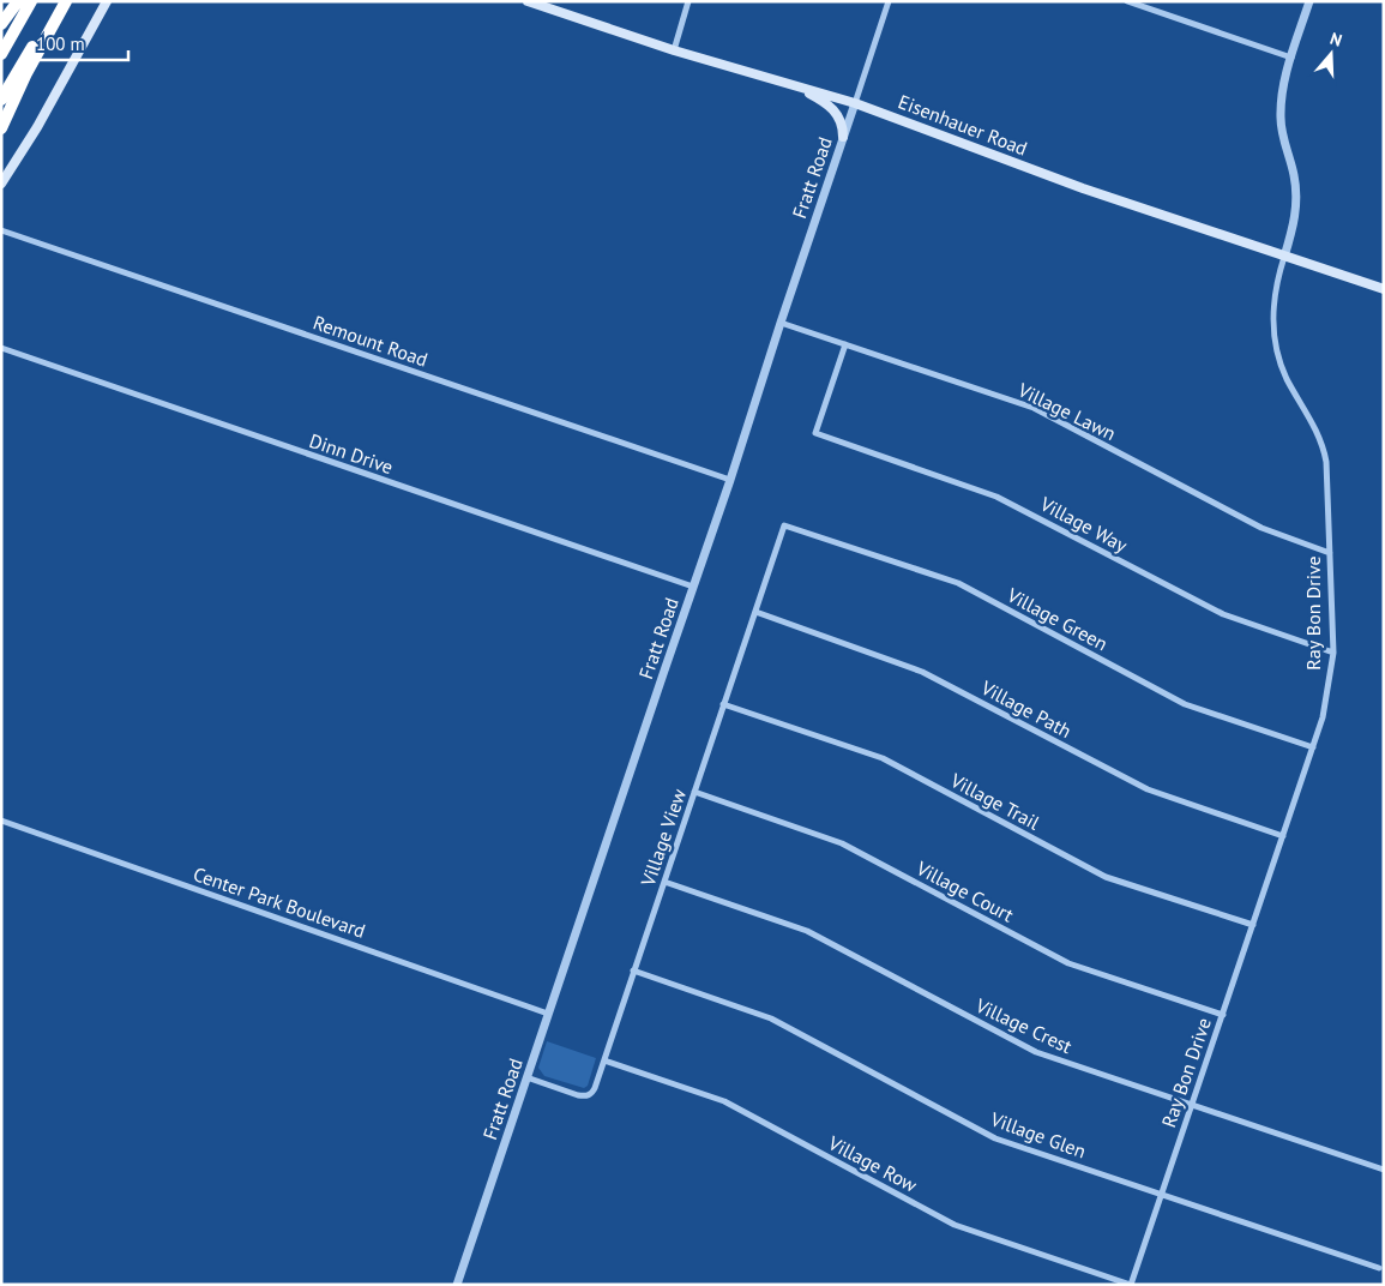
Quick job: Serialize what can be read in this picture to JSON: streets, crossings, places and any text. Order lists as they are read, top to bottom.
{
  "streets": {
    "main road": ["Eisenhauer Road"],
    "street": [
      "Fratt Road",
      "Remount Road",
      "Village Lawn",
      "Dinn Drive",
      "Village Way",
      "Ray Bon Drive",
      "Village Green",
      "Village Path",
      "Village Trail",
      "Village View",
      "Village Court",
      "Center Park Boulevard",
      "Village Crest",
      "Village Glen",
      "Village Row"
    ]
  },
  "crossings": [
    ["Eisenhauer Road", "Fratt Road"],
    ["Eisenhauer Road", "Ray Bon Drive"],
    ["Fratt Road", "Remount Road"],
    ["Fratt Road", "Village Lawn"],
    ["Fratt Road", "Dinn Drive"],
    ["Fratt Road", "Village View"],
    ["Fratt Road", "Center Park Boulevard"],
    ["Village Lawn", "Village Way"],
    ["Village Lawn", "Ray Bon Drive"],
    ["Village Way", "Ray Bon Drive"],
    ["Ray Bon Drive", "Village Green"],
    ["Ray Bon Drive", "Village Path"],
    ["Ray Bon Drive", "Village Trail"],
    ["Ray Bon Drive", "Village Court"],
    ["Ray Bon Drive", "Village Crest"],
    ["Ray Bon Drive", "Village Glen"],
    ["Ray Bon Drive", "Village Row"],
    ["Village Green", "Village View"],
    ["Village Path", "Village View"],
    ["Village Trail", "Village View"],
    ["Village View", "Village Court"],
    ["Village View", "Village Crest"],
    ["Village View", "Village Glen"],
    ["Village View", "Village Row"]
  ],
  "scale_bar": "100 m",
  "north": "top"
}
